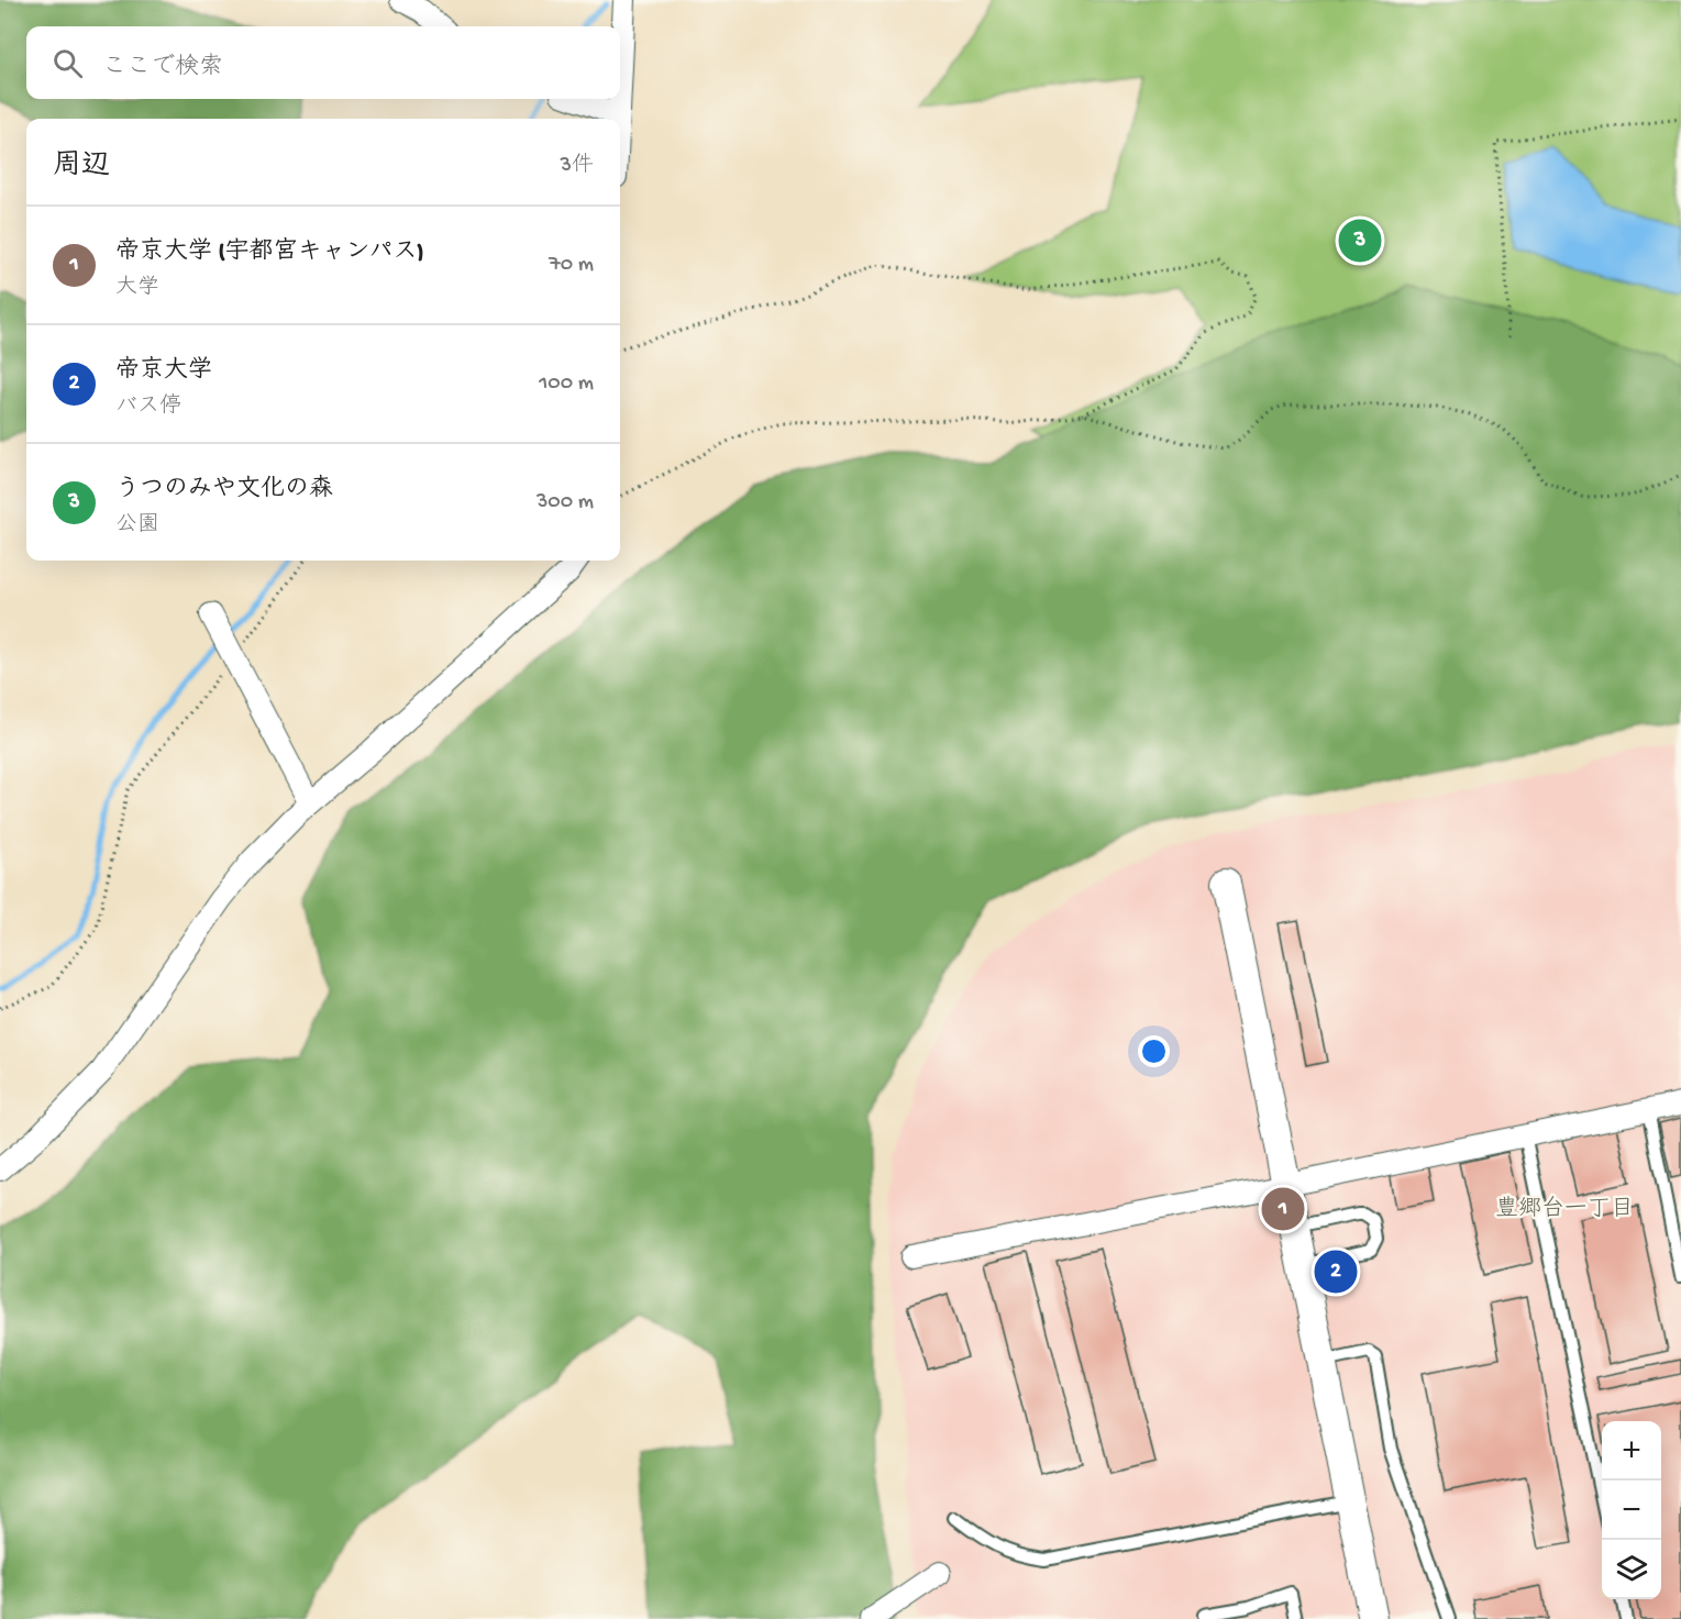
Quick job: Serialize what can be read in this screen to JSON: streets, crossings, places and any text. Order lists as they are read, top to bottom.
{
  "districts": ["豊郷台一丁目"],
  "page": {
    "search": "ここで検索",
    "heading": ["周辺", "3件"],
    "list": [
      {
        "mark": "1",
        "name": "帝京大学 (宇都宮キャンパス)",
        "note": "大学",
        "value": "70 m"
      },
      {
        "mark": "2",
        "name": "帝京大学",
        "note": "バス停",
        "value": "100 m"
      },
      {
        "mark": "3",
        "name": "うつのみや文化の森",
        "note": "公園",
        "value": "300 m"
      }
    ],
    "pins": ["3", "1", "2"],
    "map_buttons": ["+", "−"]
  }
}
